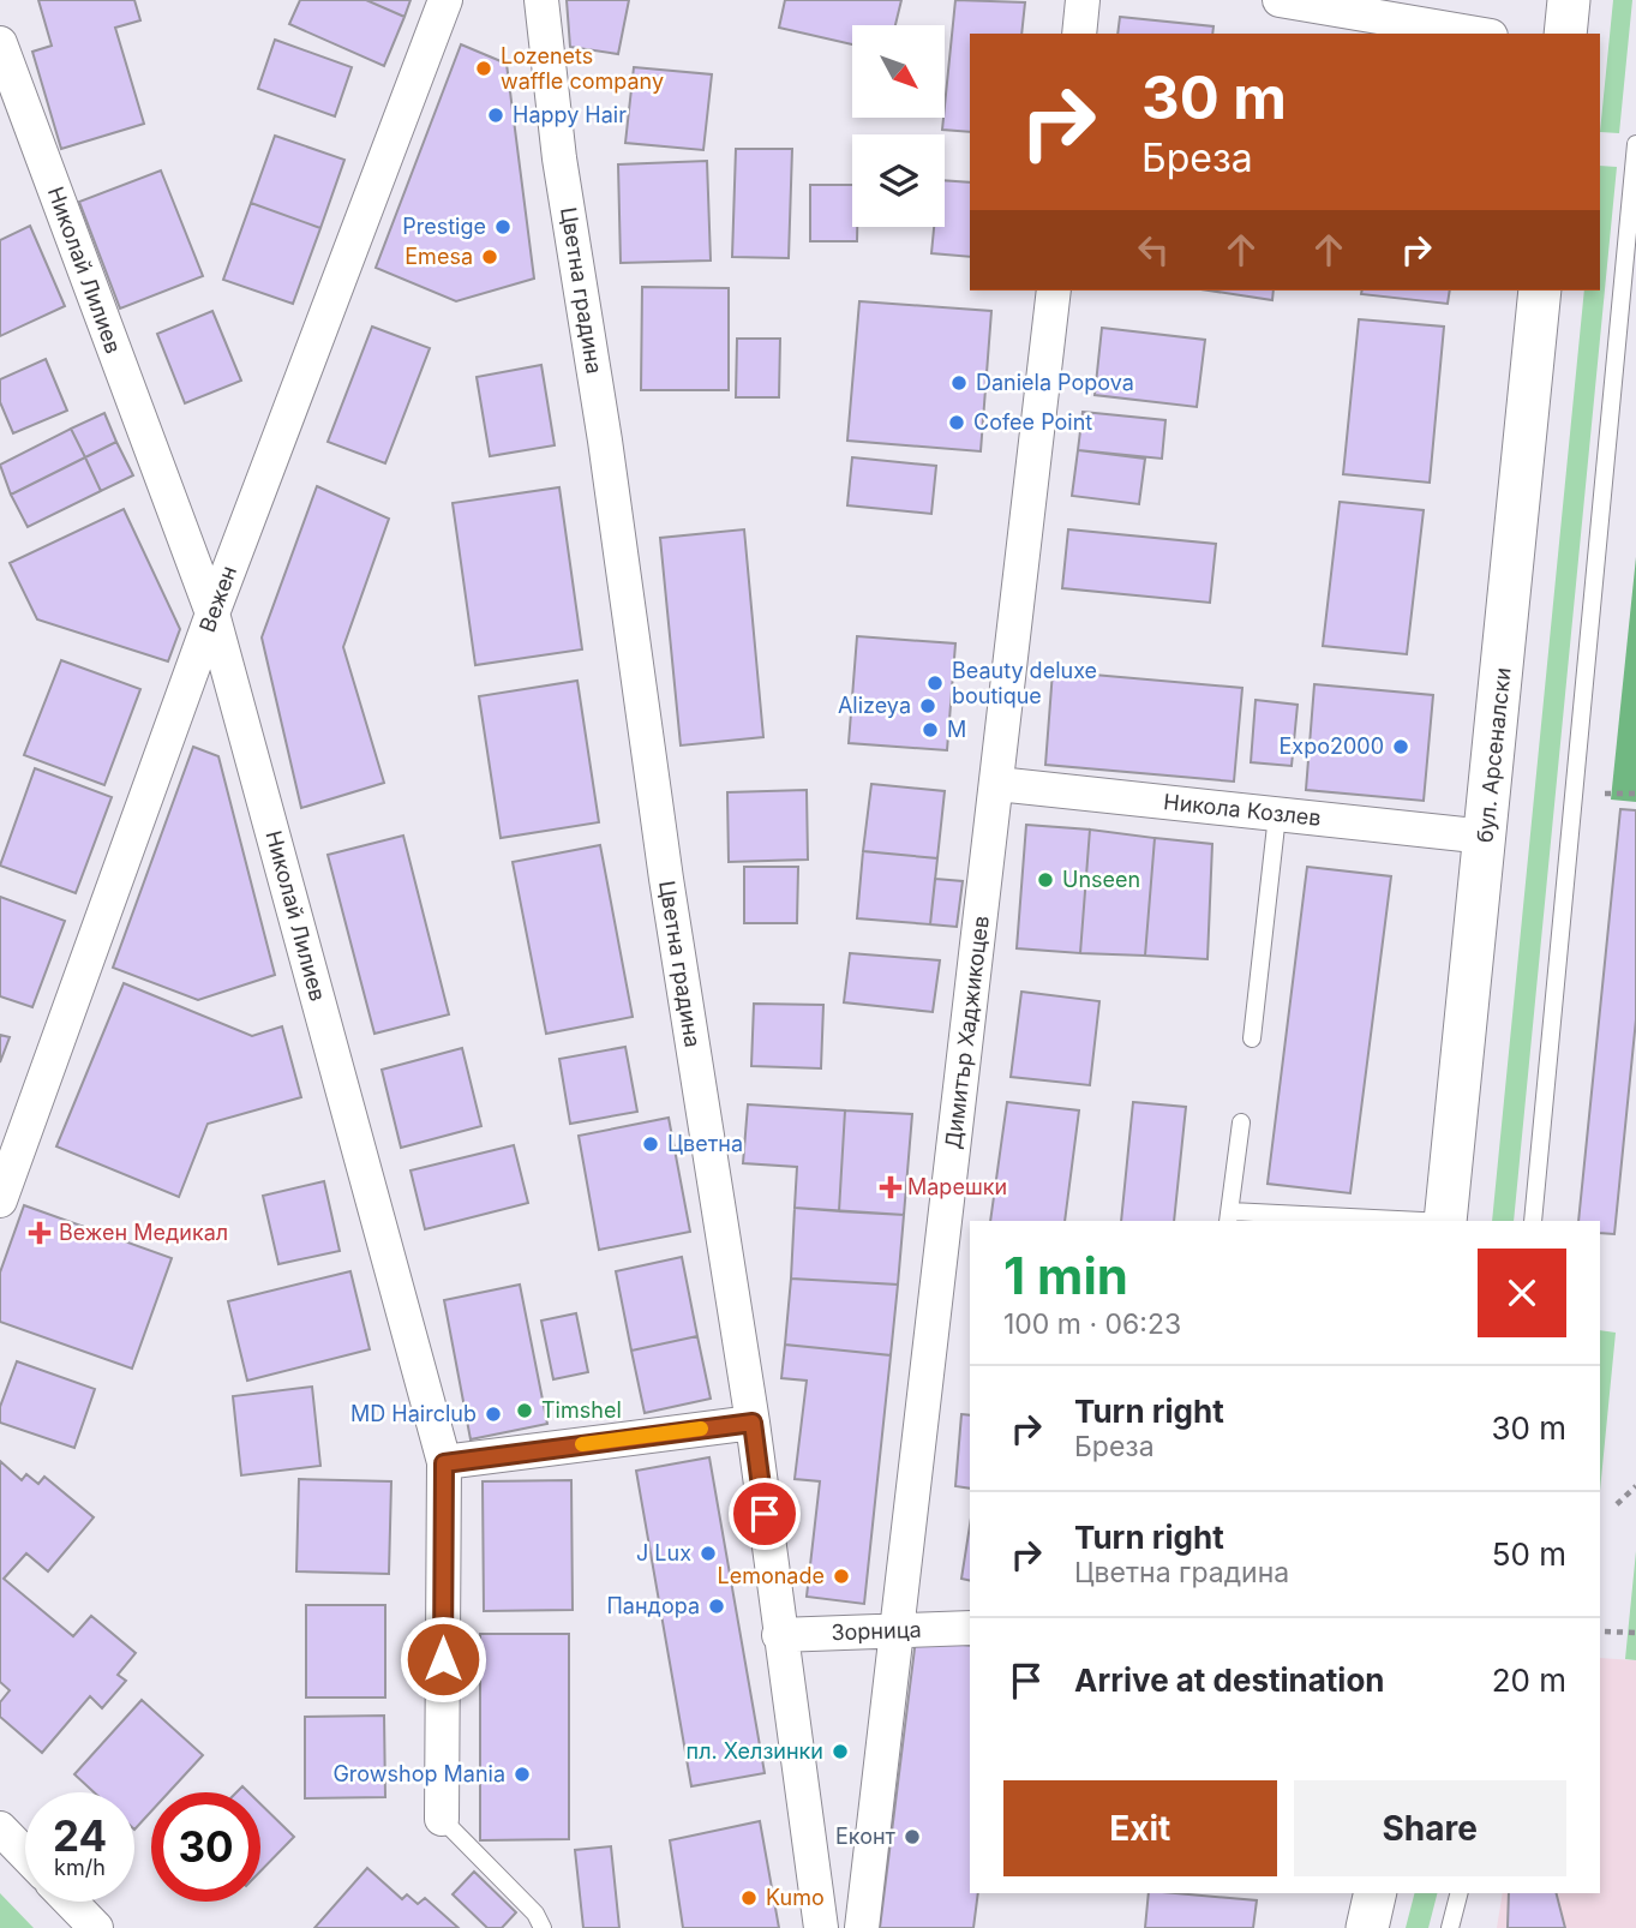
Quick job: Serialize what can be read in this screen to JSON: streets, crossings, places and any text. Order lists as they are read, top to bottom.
{
  "streets": {
    "street": [
      "Николай Лилиев",
      "Цветна градина",
      "Вежен",
      "бул. Арсеналски",
      "Никола Козлев",
      "Димитър Хаджикоцев",
      "Зорница"
    ]
  },
  "crossings": [
    ["Николай Лилиев", "Вежен"],
    ["Цветна градина", "Зорница"],
    ["бул. Арсеналски", "Никола Козлев"],
    ["Никола Козлев", "Димитър Хаджикоцев"],
    ["Димитър Хаджикоцев", "Зорница"]
  ],
  "places": {
    "other": [
      "Lozenets waffle company",
      "Happy Hair",
      "Prestige",
      "Emesa",
      "Daniela Popova",
      "Cofee Point",
      "Beauty deluxe boutique",
      "Alizeya",
      "М",
      "Expo2000",
      "Unseen",
      "Цветна",
      "Timshel",
      "MD Hairclub",
      "J Lux",
      "Lemonade",
      "Пандора",
      "пл. Хелзинки",
      "Growshop Mania",
      "Еконт",
      "Kumo"
    ],
    "health": ["Марешки", "Вежен Медикал"]
  },
  "north": "bottom right",
  "page": {
    "turn": ["30 m", "Бреза"],
    "heading": ["1 min", "100 m · 06:23"],
    "list": [
      {
        "name": "Turn right",
        "note": "Бреза",
        "value": "30 m"
      },
      {
        "name": "Turn right",
        "note": "Цветна градина",
        "value": "50 m"
      },
      {
        "name": "Arrive at destination",
        "value": "20 m"
      }
    ],
    "buttons": ["Exit", "Share"],
    "speed": "24 km/h",
    "limit": "30"
  }
}
